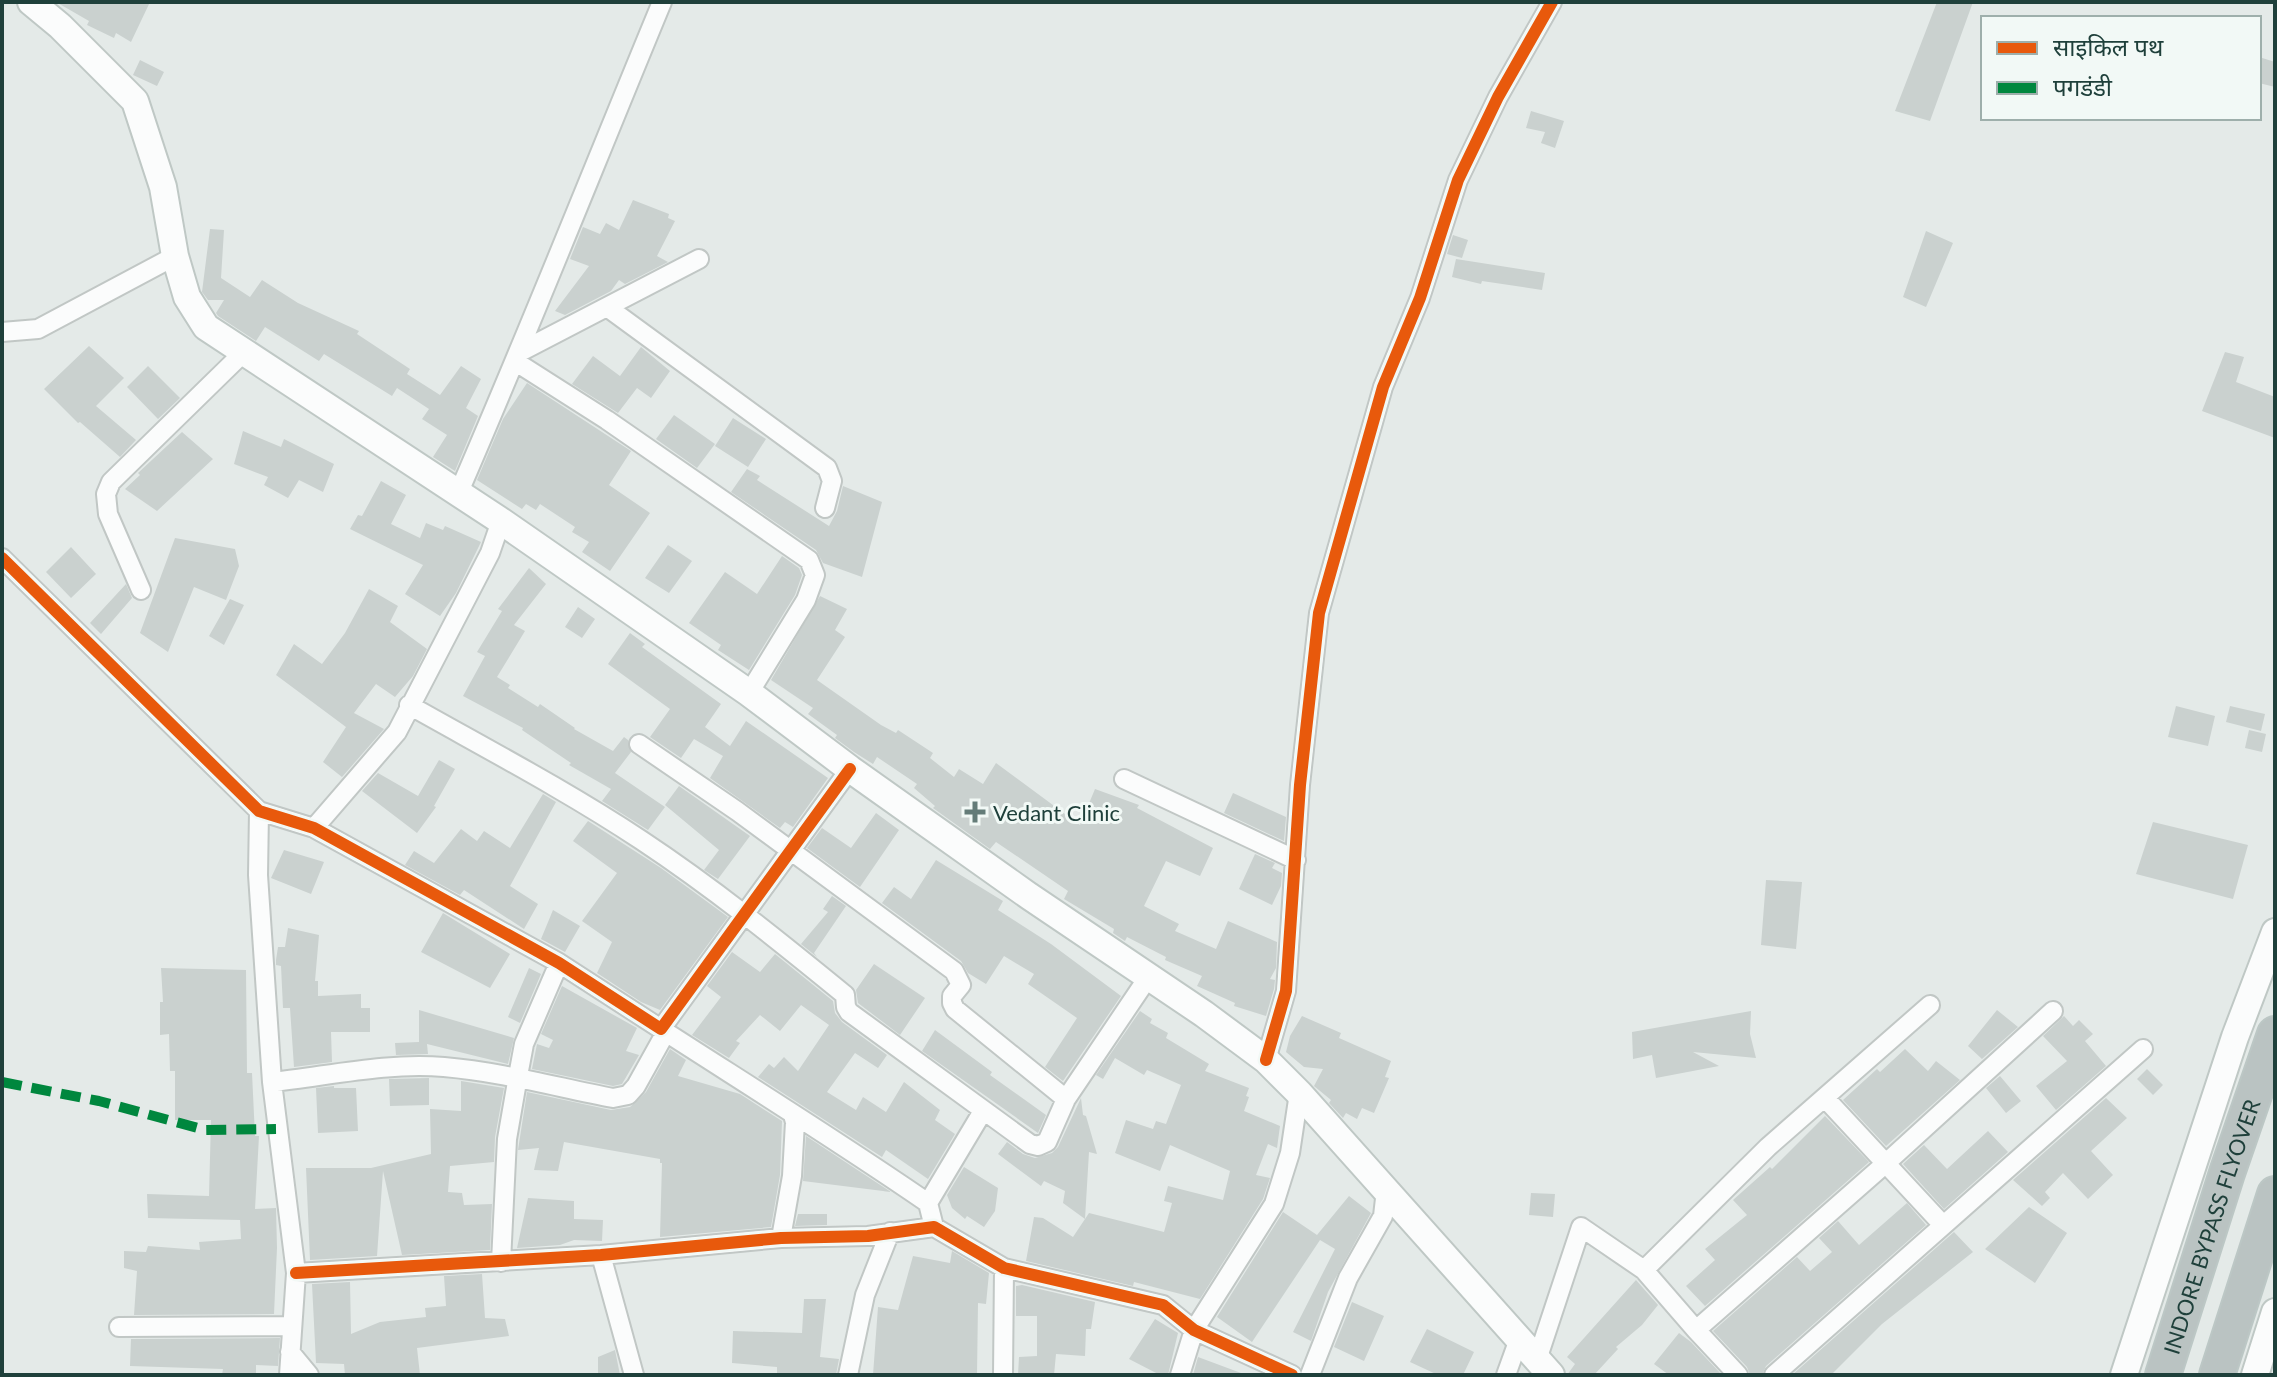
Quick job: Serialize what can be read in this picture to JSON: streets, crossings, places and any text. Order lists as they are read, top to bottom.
{
  "streets": {
    "highway": ["INDORE BYPASS FLYOVER"]
  },
  "places": {
    "health": ["Vedant Clinic"]
  },
  "legend": ["साइकिल पथ", "पगडंडी"]
}
